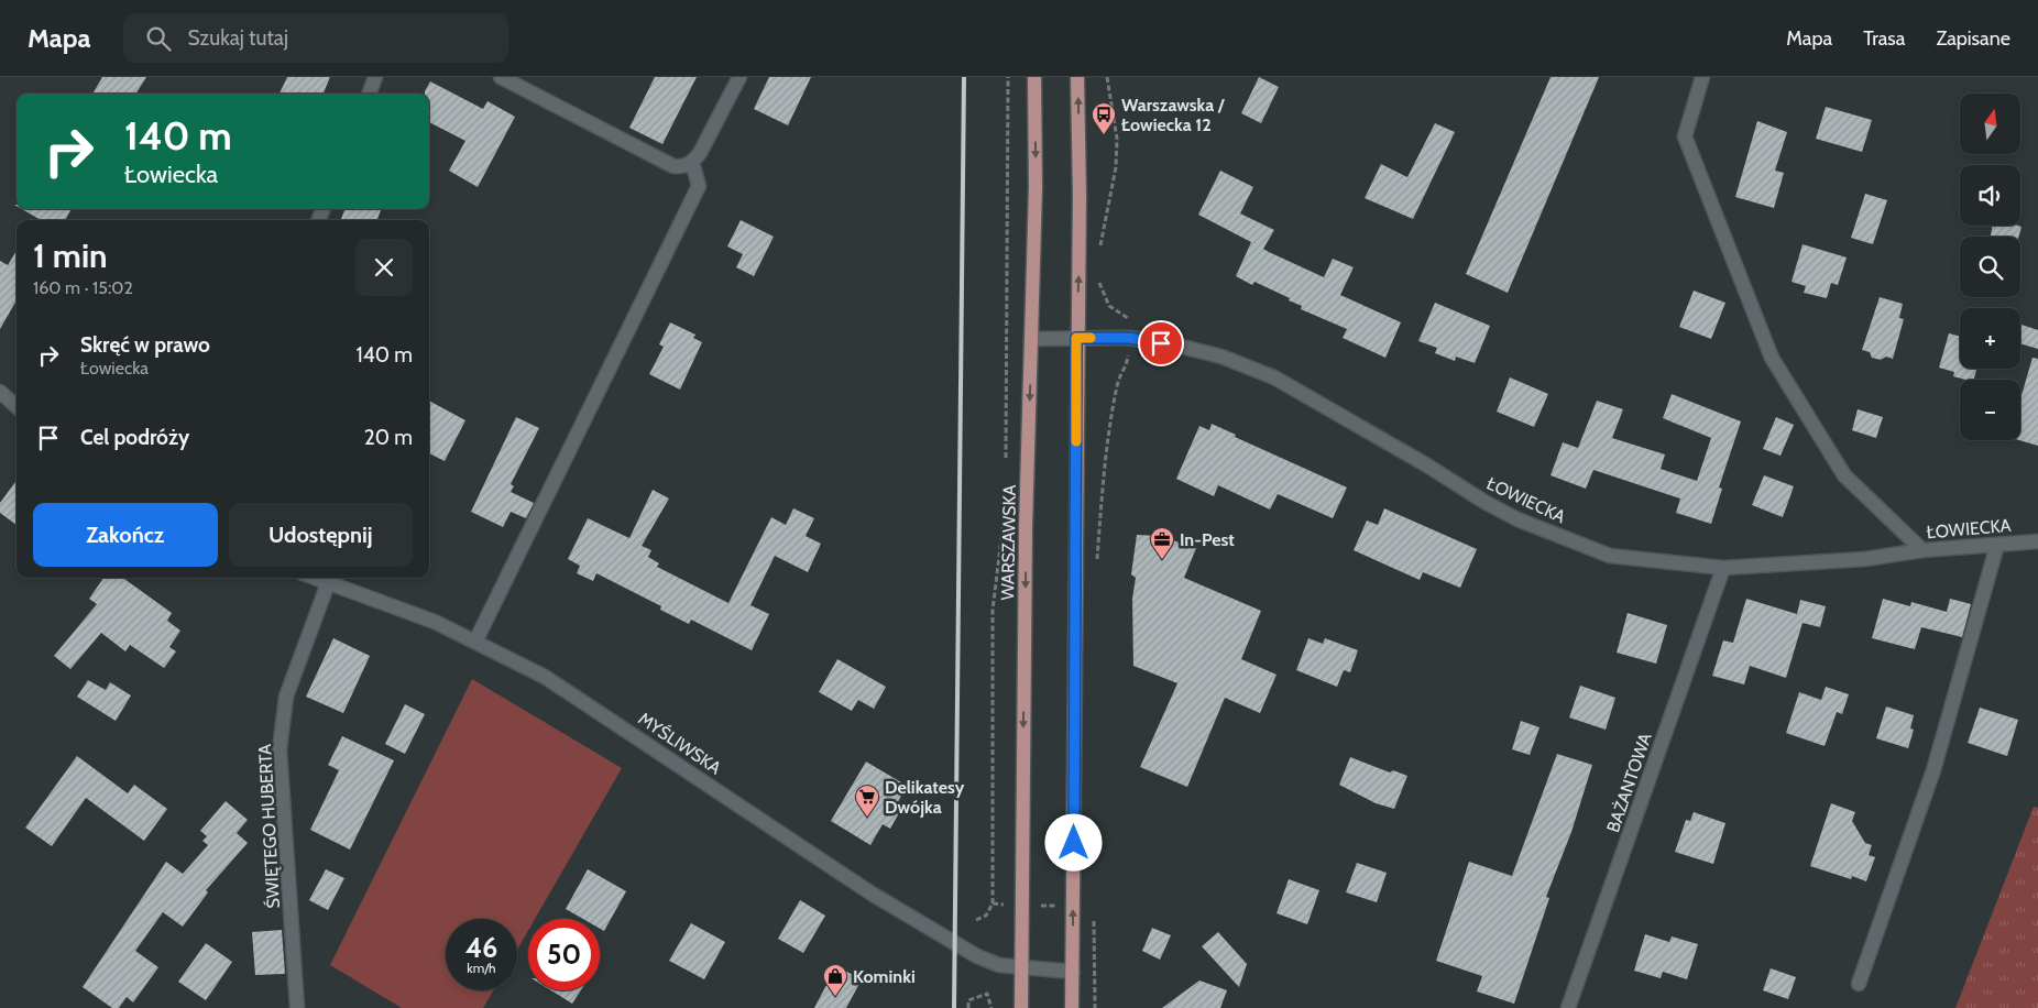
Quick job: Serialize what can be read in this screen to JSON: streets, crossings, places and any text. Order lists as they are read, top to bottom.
{
  "streets": {
    "main road": ["WARSZAWSKA"],
    "street": [
      "ŁOWIECKA",
      "MYŚLIWSKA",
      "BAŻANTOWA",
      "ŚWIĘTEGO HUBERTA"
    ]
  },
  "crossings": [
    ["ŁOWIECKA", "WARSZAWSKA"],
    ["ŁOWIECKA", "BAŻANTOWA"],
    ["WARSZAWSKA", "MYŚLIWSKA"],
    ["MYŚLIWSKA", "ŚWIĘTEGO HUBERTA"]
  ],
  "places": {
    "bus stop": ["Warszawska / Łowiecka 12"],
    "office": ["In-Pest"],
    "supermarket": ["Delikatesy Dwójka"],
    "shop": ["Kominki"]
  },
  "north": "top",
  "page": {
    "header": "Mapa",
    "search": "Szukaj tutaj",
    "nav": ["Mapa", "Trasa", "Zapisane"],
    "map_buttons": ["+", "−"],
    "turn": ["140 m", "Łowiecka"],
    "heading": ["1 min", "160 m · 15:02"],
    "list": [
      {
        "name": "Skręć w prawo",
        "note": "Łowiecka",
        "value": "140 m"
      },
      {
        "name": "Cel podróży",
        "value": "20 m"
      }
    ],
    "buttons": ["Zakończ", "Udostępnij"],
    "speed": "46 km/h",
    "limit": "50"
  }
}
